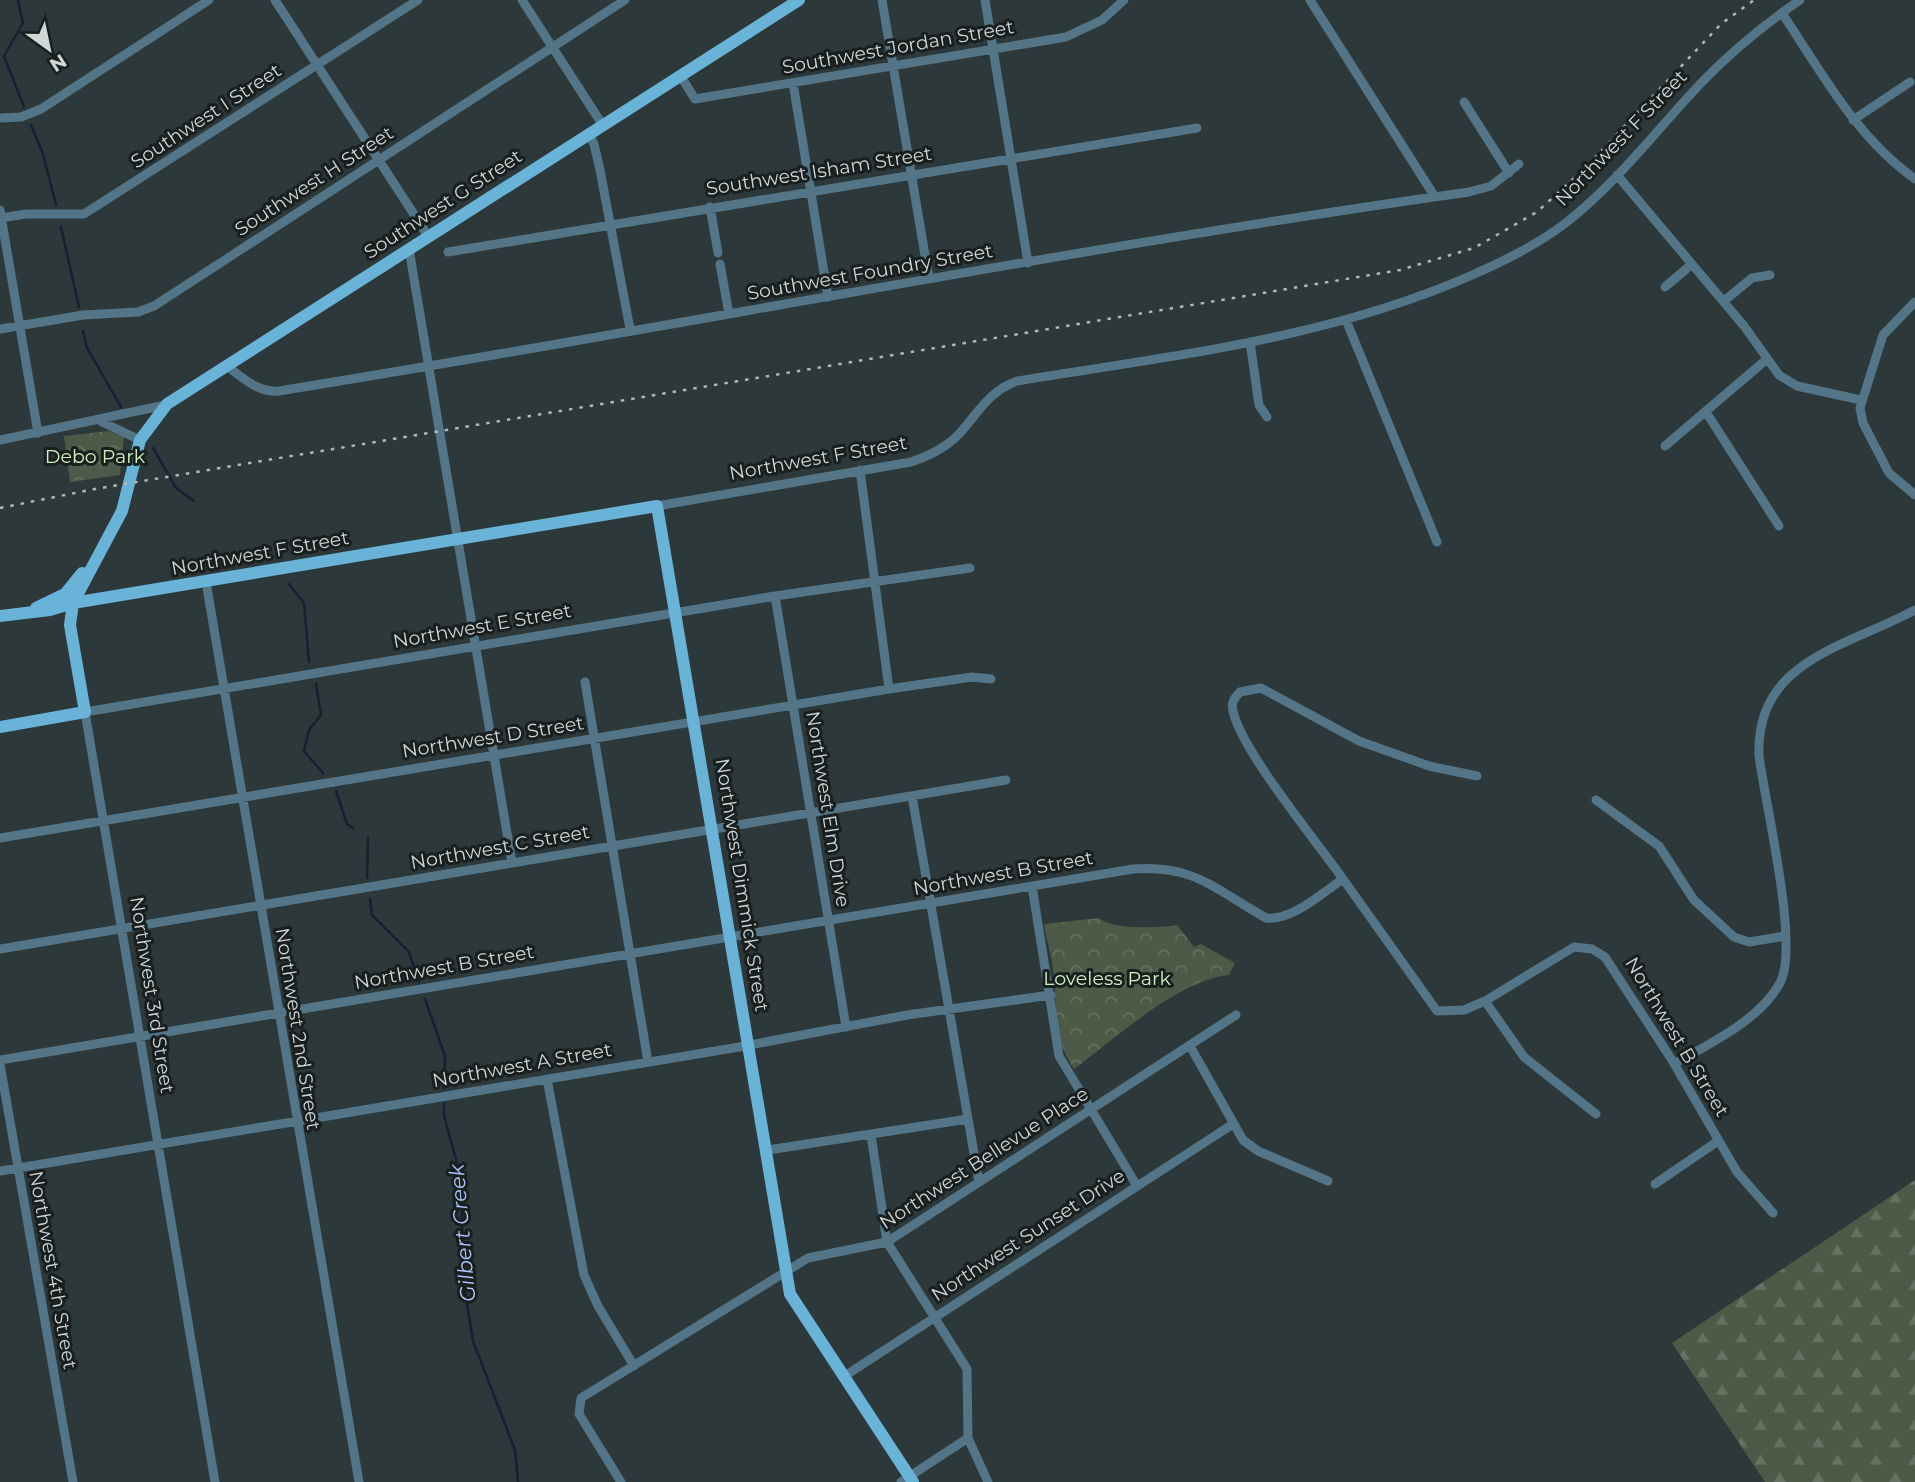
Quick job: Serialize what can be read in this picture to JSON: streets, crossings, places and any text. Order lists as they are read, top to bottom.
{
  "streets": {
    "main road": [
      "Northwest F Street",
      "Southwest G Street",
      "Northwest E Street",
      "Northwest Dimmick Street",
      "Northwest 3rd Street"
    ],
    "street": [
      "Southwest Jordan Street",
      "Southwest I Street",
      "Southwest Isham Street",
      "Southwest H Street",
      "Southwest Foundry Street",
      "Northwest D Street",
      "Northwest Elm Drive",
      "Northwest C Street",
      "Northwest B Street",
      "Northwest 2nd Street",
      "Northwest A Street",
      "Northwest Bellevue Place",
      "Northwest Sunset Drive",
      "Northwest 4th Street"
    ]
  },
  "crossings": [
    ["Southwest Jordan Street", "Southwest G Street"],
    ["Northwest F Street", "Northwest Dimmick Street"],
    ["Northwest F Street", "Northwest 3rd Street"],
    ["Northwest F Street", "Northwest 2nd Street"],
    ["Southwest G Street", "Southwest Foundry Street"],
    ["Southwest G Street", "Northwest 3rd Street"],
    ["Northwest E Street", "Northwest Elm Drive"],
    ["Northwest E Street", "Northwest Dimmick Street"],
    ["Northwest E Street", "Northwest 3rd Street"],
    ["Northwest E Street", "Northwest 2nd Street"],
    ["Northwest D Street", "Northwest Elm Drive"],
    ["Northwest D Street", "Northwest Dimmick Street"],
    ["Northwest D Street", "Northwest 3rd Street"],
    ["Northwest D Street", "Northwest 2nd Street"],
    ["Northwest Elm Drive", "Northwest C Street"],
    ["Northwest Elm Drive", "Northwest B Street"],
    ["Northwest Elm Drive", "Northwest A Street"],
    ["Northwest C Street", "Northwest Dimmick Street"],
    ["Northwest C Street", "Northwest 3rd Street"],
    ["Northwest C Street", "Northwest 2nd Street"],
    ["Northwest B Street", "Northwest Dimmick Street"],
    ["Northwest B Street", "Northwest 3rd Street"],
    ["Northwest B Street", "Northwest 2nd Street"],
    ["Northwest B Street", "Northwest 4th Street"],
    ["Northwest Dimmick Street", "Northwest A Street"],
    ["Northwest Dimmick Street", "Northwest Bellevue Place"],
    ["Northwest Dimmick Street", "Northwest Sunset Drive"],
    ["Northwest 3rd Street", "Northwest A Street"],
    ["Northwest 2nd Street", "Northwest A Street"],
    ["Northwest A Street", "Northwest 4th Street"]
  ],
  "water": ["Gilbert Creek"],
  "parks": ["Debo Park", "Loveless Park"],
  "north": "bottom right"
}
